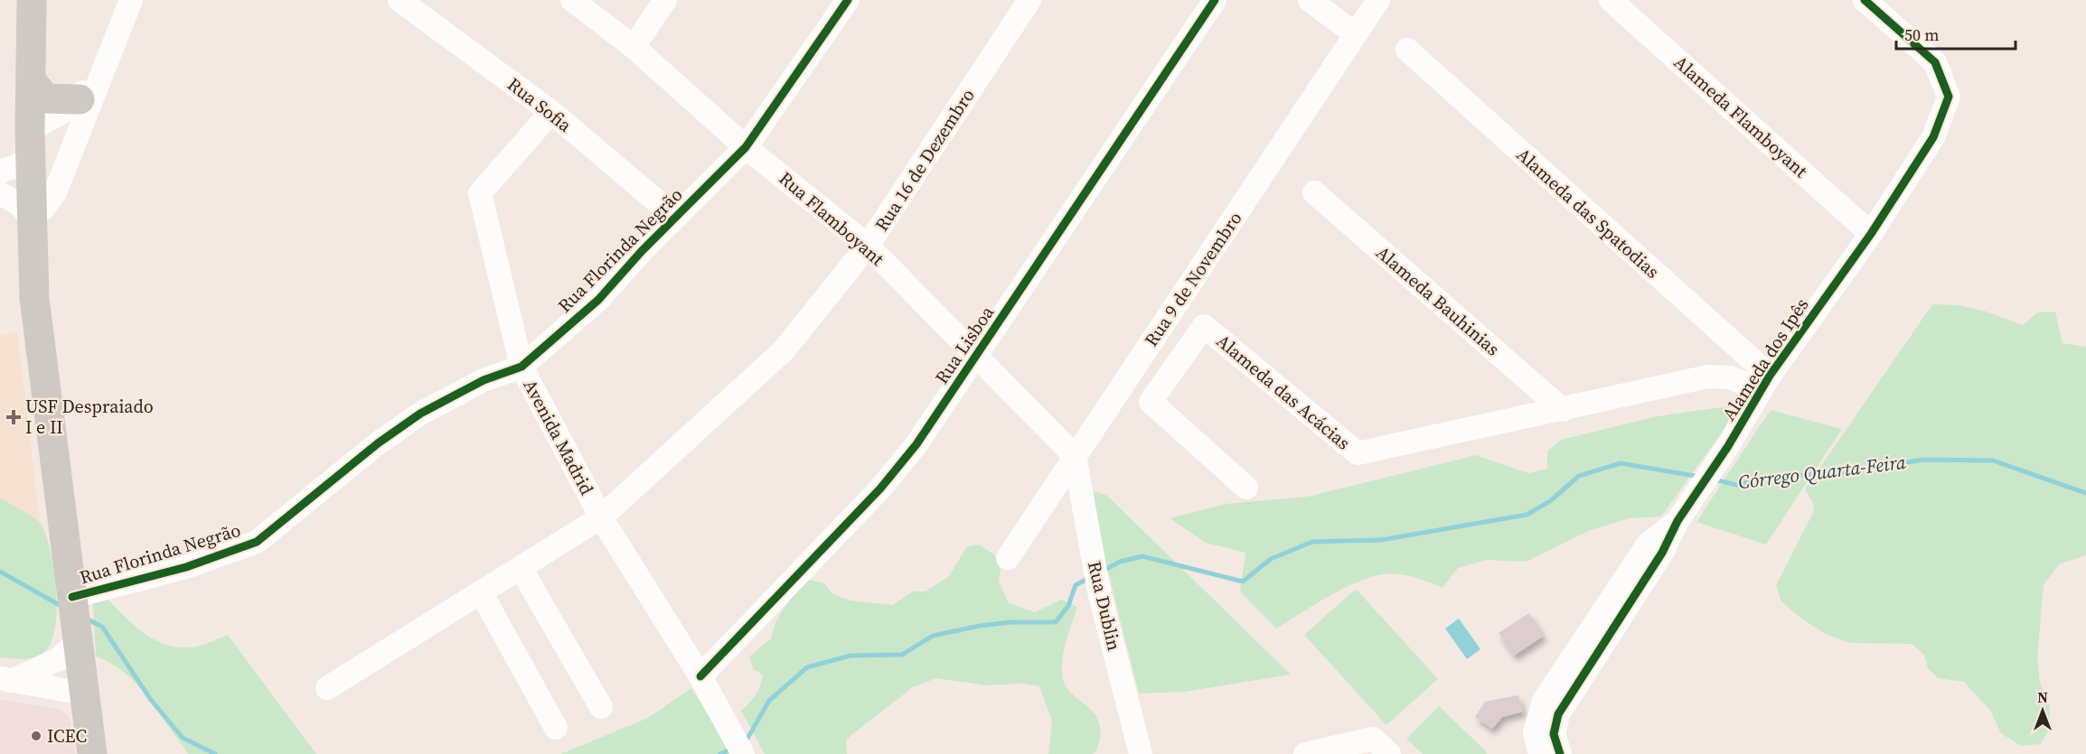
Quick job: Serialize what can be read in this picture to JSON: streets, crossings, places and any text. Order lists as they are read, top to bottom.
{
  "streets": {
    "street": [
      "Rua Sofia",
      "Alameda Flamboyant",
      "Rua 16 de Dezembro",
      "Alameda das Spatodias",
      "Rua Flamboyant",
      "Rua Florinda Negrão",
      "Rua 9 de Novembro",
      "Alameda Bauhinias",
      "Rua Lisboa",
      "Alameda dos Ipês",
      "Alameda das Acácias",
      "Avenida Madrid",
      "Rua Dublin"
    ]
  },
  "crossings": [
    ["Rua Sofia", "Rua Florinda Negrão"],
    ["Rua Sofia", "Avenida Madrid"],
    ["Alameda Flamboyant", "Alameda dos Ipês"],
    ["Rua 16 de Dezembro", "Rua Flamboyant"],
    ["Rua 16 de Dezembro", "Avenida Madrid"],
    ["Alameda das Spatodias", "Alameda dos Ipês"],
    ["Rua Flamboyant", "Rua Florinda Negrão"],
    ["Rua Flamboyant", "Rua 9 de Novembro"],
    ["Rua Flamboyant", "Rua Lisboa"],
    ["Rua Flamboyant", "Rua Dublin"],
    ["Rua Florinda Negrão", "Avenida Madrid"],
    ["Rua 9 de Novembro", "Rua Dublin"],
    ["Alameda Bauhinias", "Alameda dos Ipês"],
    ["Rua Lisboa", "Avenida Madrid"],
    ["Alameda dos Ipês", "Alameda das Acácias"]
  ],
  "water": ["Córrego Quarta-Feira"],
  "places": {
    "health": ["USF Despraiado I e II"],
    "other": ["ICEC"]
  },
  "scale_bar": "50 m",
  "north": "top"
}
